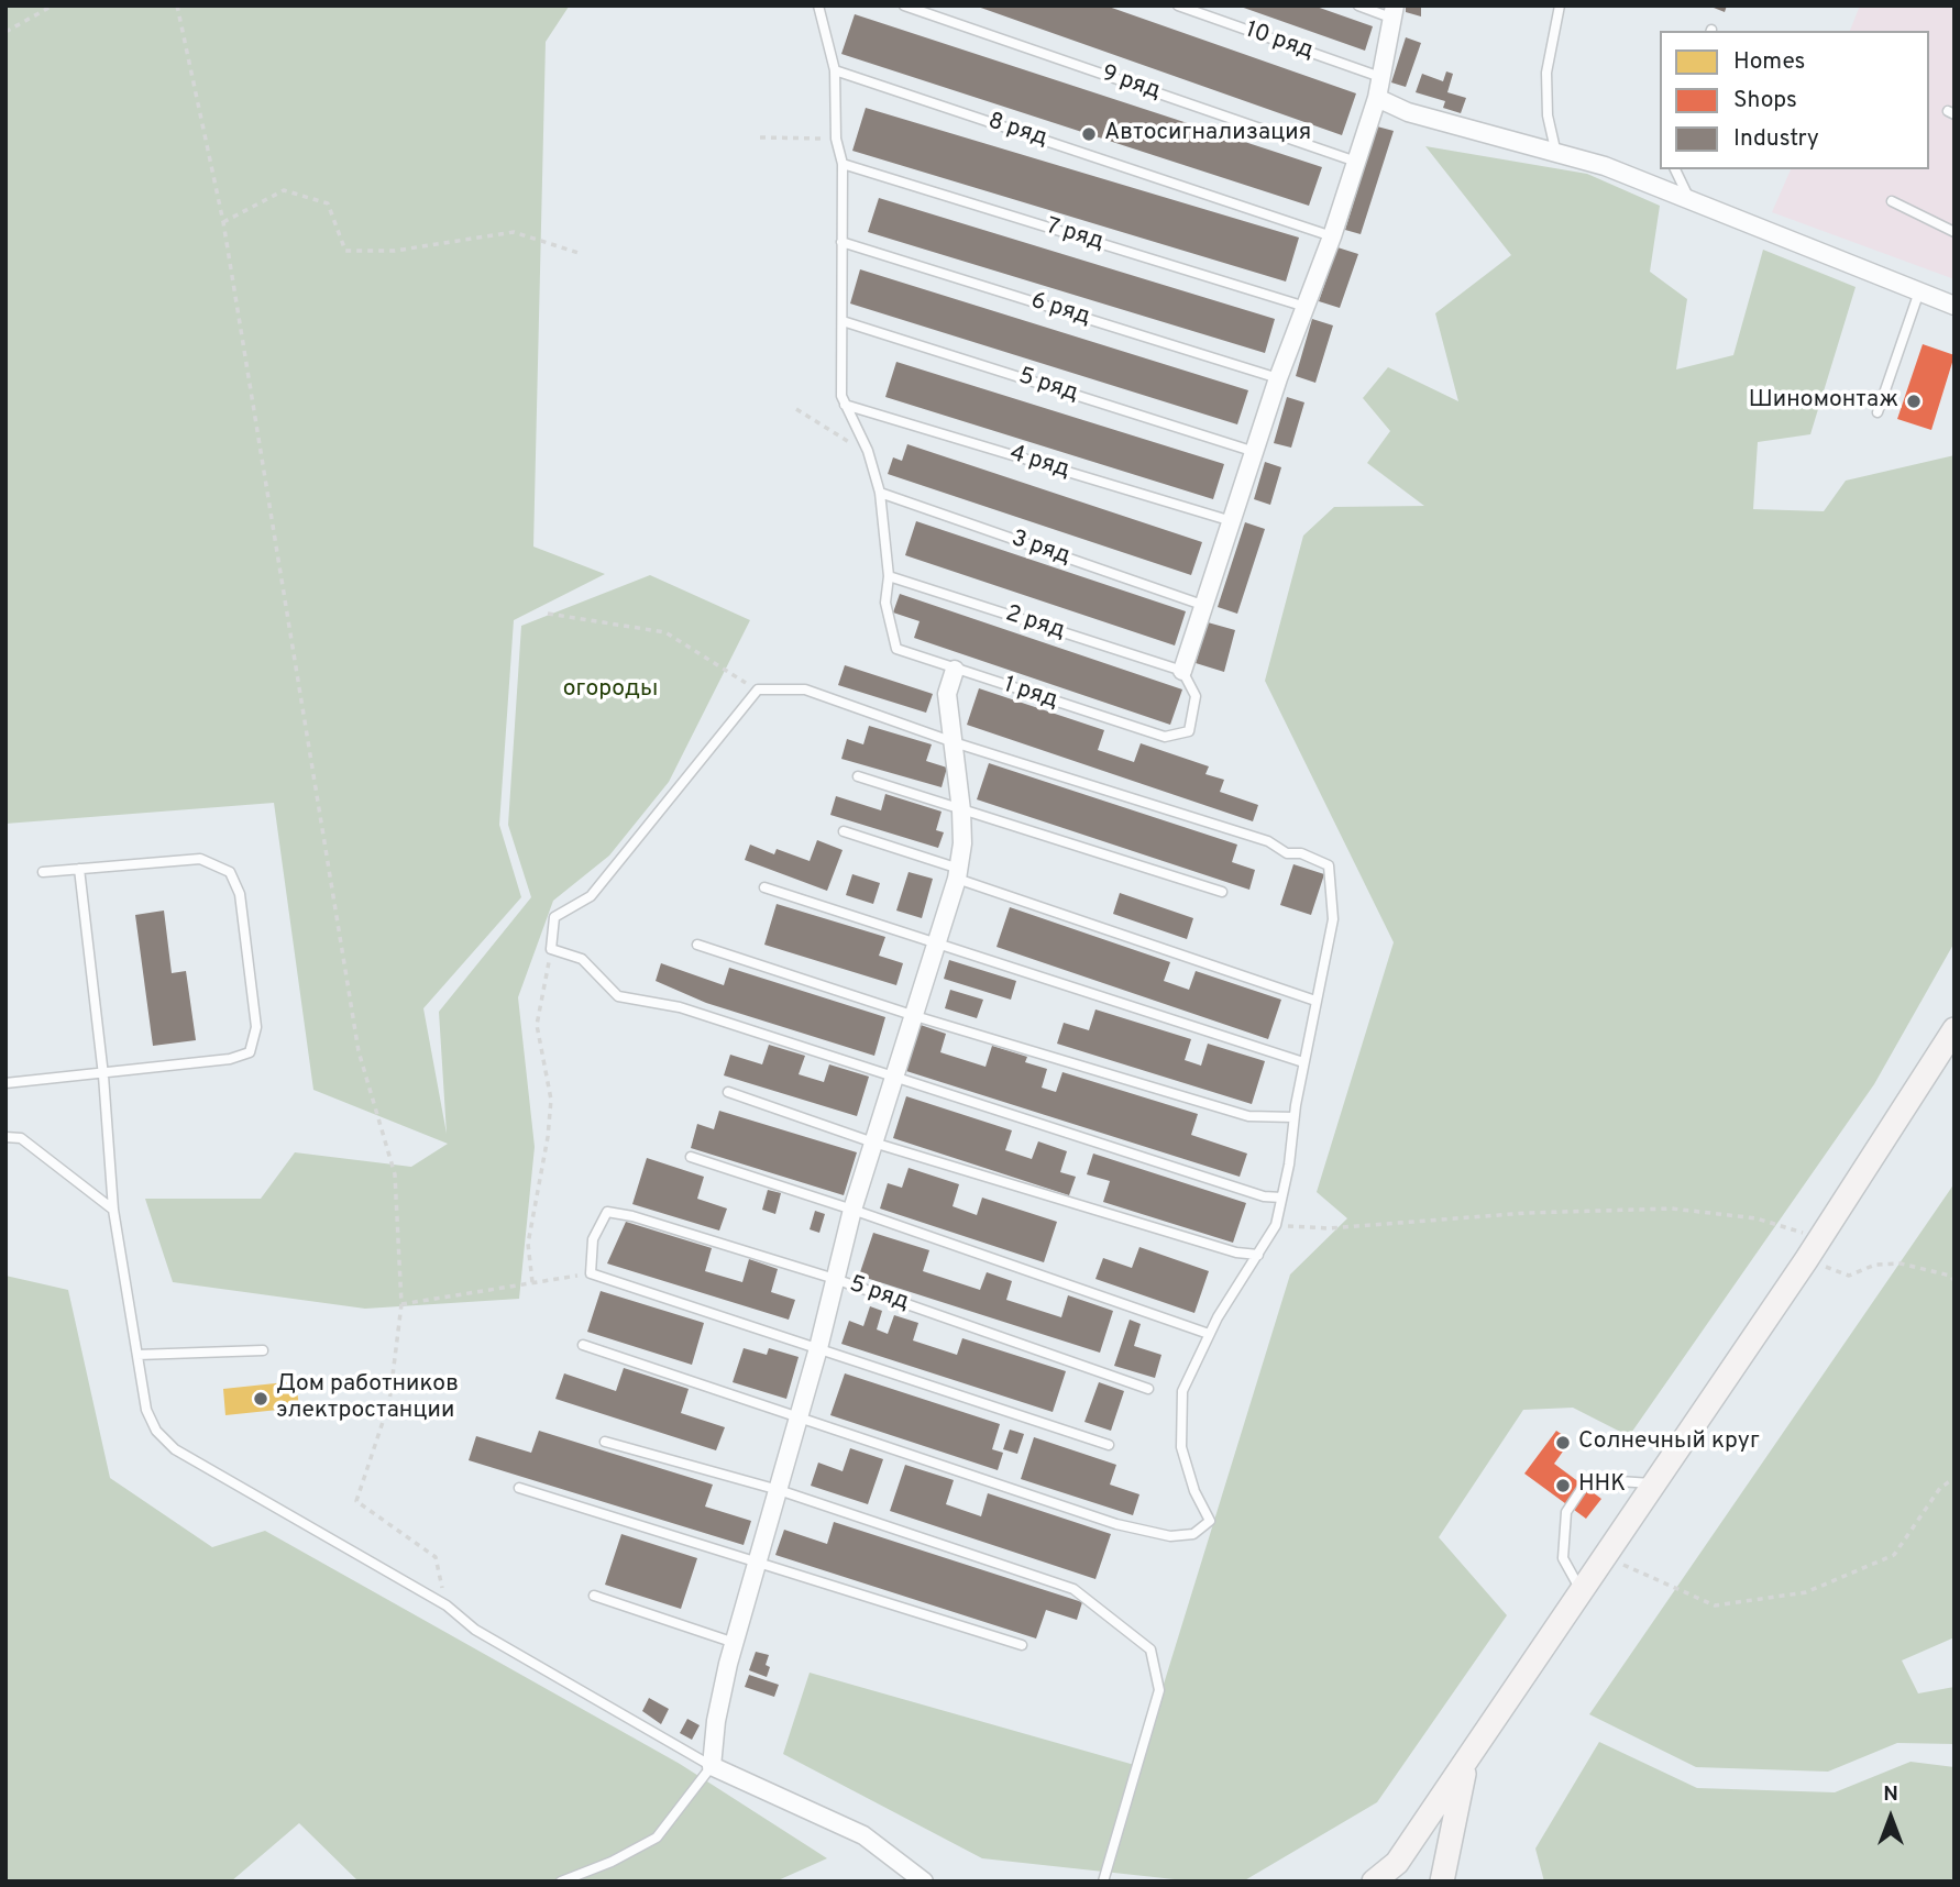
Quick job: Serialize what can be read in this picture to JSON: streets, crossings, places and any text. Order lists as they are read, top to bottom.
{
  "streets": {
    "lane": [
      "10 ряд",
      "9 ряд",
      "8 ряд",
      "7 ряд",
      "6 ряд",
      "5 ряд",
      "4 ряд",
      "3 ряд",
      "2 ряд",
      "1 ряд"
    ]
  },
  "crossings": [
    ["2 ряд", "1 ряд"]
  ],
  "parks": ["огороды"],
  "places": [
    "Автосигнализация",
    "Шиномонтаж",
    "Дом работников электростанции",
    "Солнечный круг",
    "ННК"
  ],
  "legend": ["Homes", "Shops", "Industry"],
  "north": "top"
}
